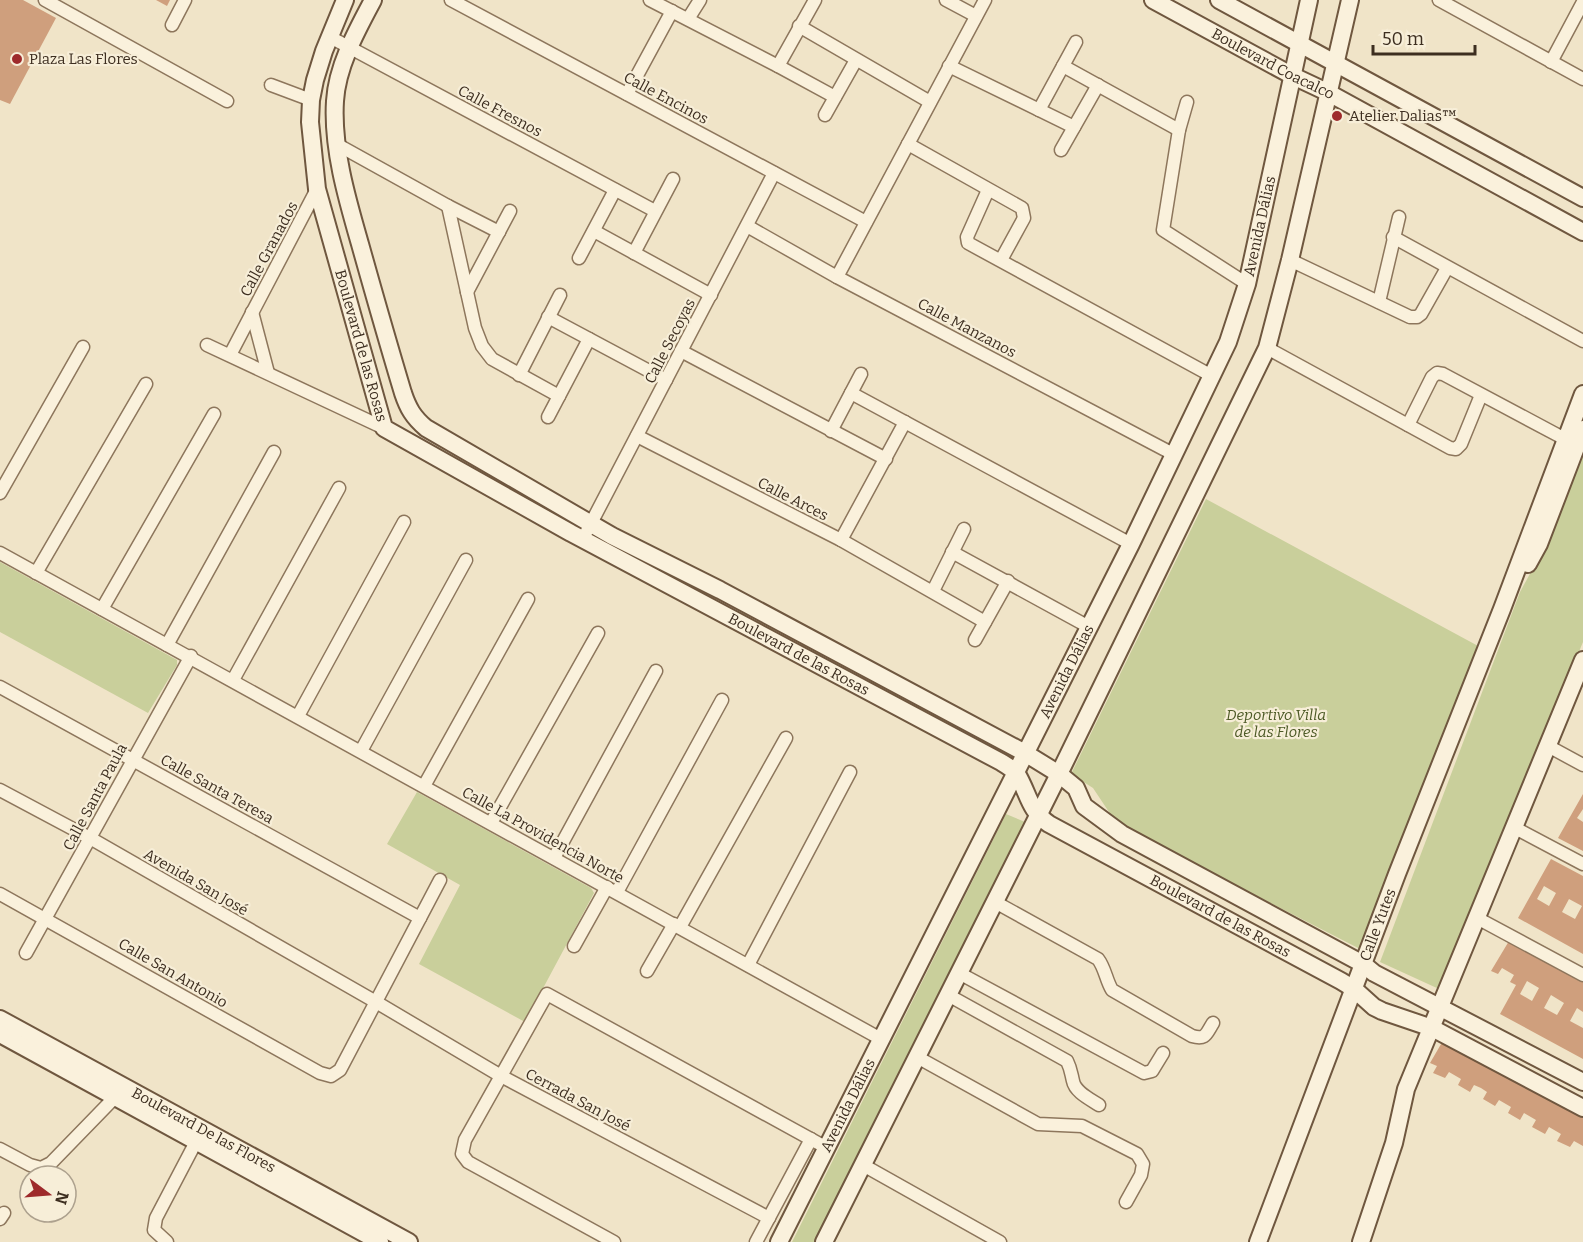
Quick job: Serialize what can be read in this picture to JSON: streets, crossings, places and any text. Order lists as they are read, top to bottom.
{
  "streets": {
    "main road": [
      "Boulevard Coacalco",
      "Avenida Dálias",
      "Boulevard de las Rosas",
      "Calle Yutes",
      "Boulevard De las Flores"
    ],
    "street": [
      "Calle Encinos",
      "Calle Fresnos",
      "Calle Granados",
      "Calle Manzanos",
      "Calle Secoyas",
      "Calle Arces",
      "Calle Santa Teresa",
      "Calle Santa Paula",
      "Calle La Providencia Norte",
      "Avenida San José",
      "Calle San Antonio",
      "Cerrada San José"
    ]
  },
  "crossings": [
    ["Boulevard Coacalco", "Avenida Dálias"],
    ["Calle Encinos", "Calle Secoyas"],
    ["Calle Fresnos", "Boulevard de las Rosas"],
    ["Avenida Dálias", "Calle Manzanos"],
    ["Avenida Dálias", "Boulevard de las Rosas"],
    ["Avenida Dálias", "Calle La Providencia Norte"],
    ["Calle Granados", "Boulevard de las Rosas"],
    ["Calle Manzanos", "Calle Secoyas"],
    ["Calle Secoyas", "Boulevard de las Rosas"],
    ["Calle Secoyas", "Calle Arces"],
    ["Boulevard de las Rosas", "Calle Yutes"],
    ["Calle Santa Teresa", "Calle Santa Paula"],
    ["Calle Santa Paula", "Calle La Providencia Norte"],
    ["Calle Santa Paula", "Avenida San José"],
    ["Calle Santa Paula", "Calle San Antonio"],
    ["Avenida San José", "Calle San Antonio"],
    ["Avenida San José", "Cerrada San José"],
    ["Calle San Antonio", "Cerrada San José"]
  ],
  "parks": ["Deportivo Villa de las Flores"],
  "places": ["Plaza Las Flores", "Atelier Dalias™"],
  "scale_bar": "50 m",
  "north": "right"
}
